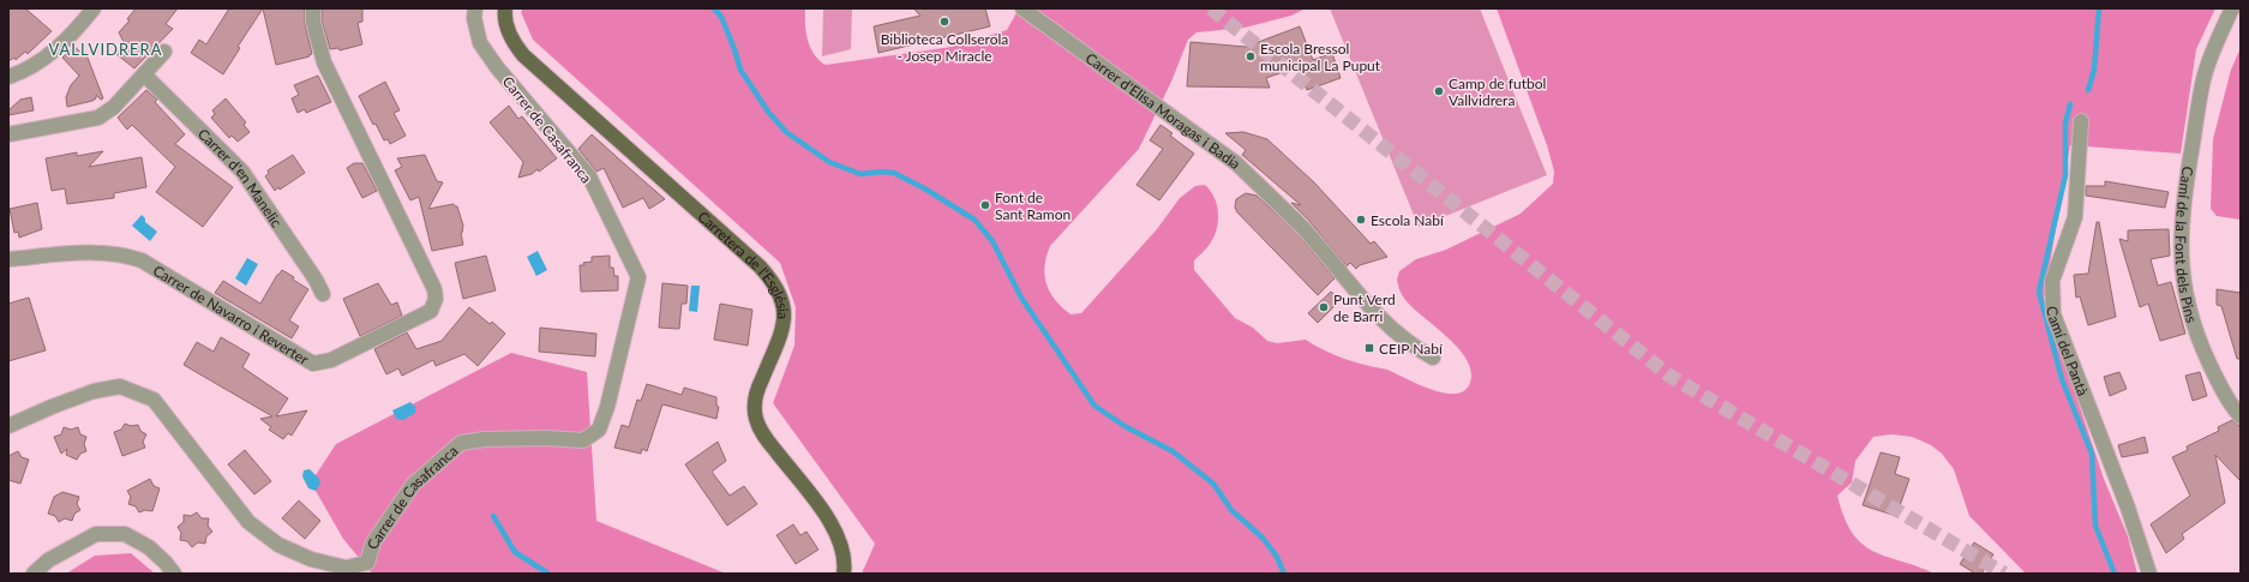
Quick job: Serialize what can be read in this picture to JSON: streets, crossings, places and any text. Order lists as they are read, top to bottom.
{
  "streets": {
    "main road": ["Carretera de l'Església"],
    "street": [
      "Carrer d'Elisa Moragas i Badia",
      "Carrer de Casafranca",
      "Carrer d'en Manelic",
      "Camí de la Font dels Pins",
      "Carrer de Navarro i Reverter",
      "Camí del Pantà"
    ]
  },
  "districts": ["VALLVIDRERA"],
  "places": {
    "other": [
      "Biblioteca Collserola - Josep Miracle",
      "Escola Bressol municipal La Puput",
      "Camp de futbol Vallvidrera",
      "Font de Sant Ramon",
      "Escola Nabí",
      "Punt Verd de Barri"
    ],
    "transit": ["CEIP Nabí"]
  }
}
